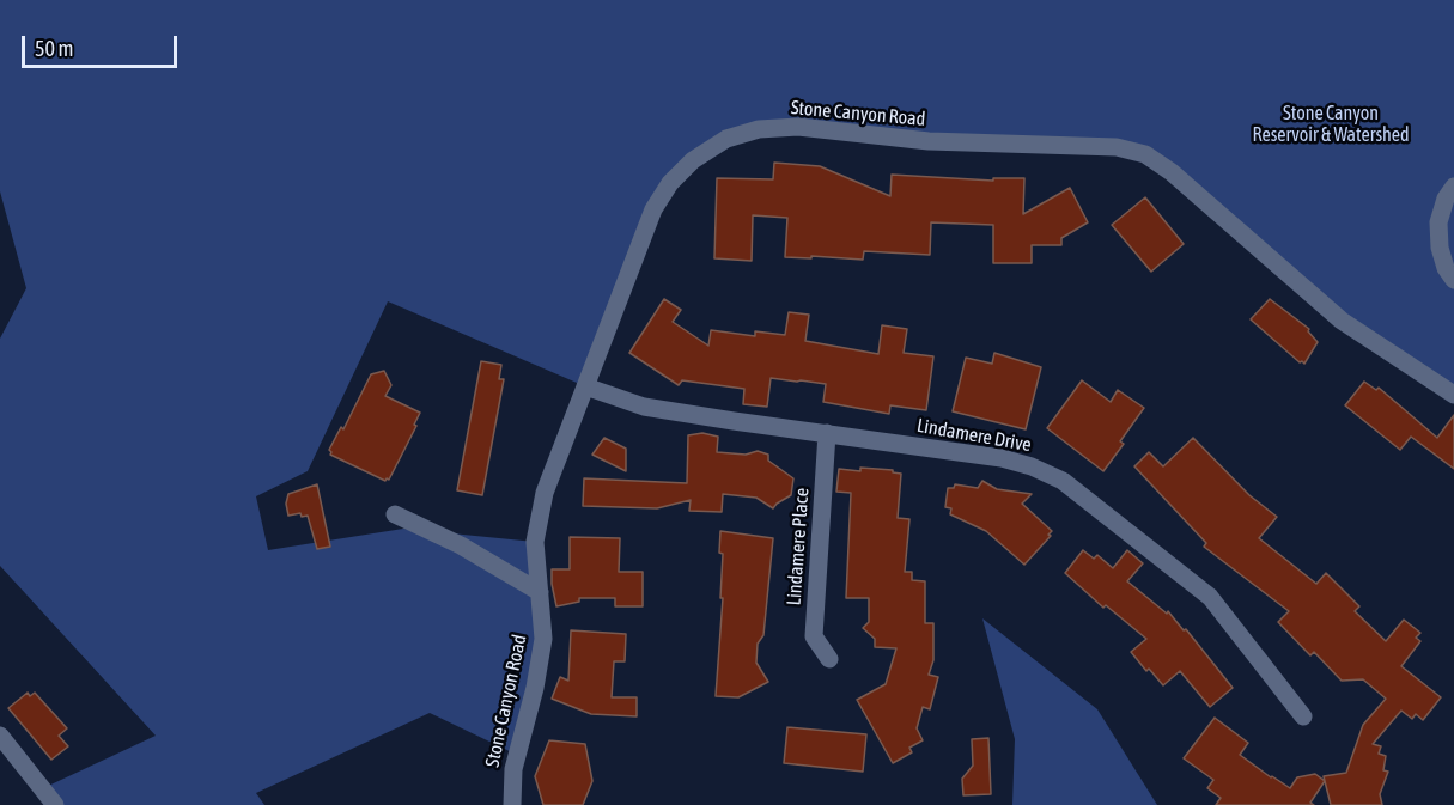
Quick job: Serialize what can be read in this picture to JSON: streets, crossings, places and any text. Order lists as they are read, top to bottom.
{
  "streets": {
    "street": ["Stone Canyon Road", "Lindamere Drive", "Lindamere Place"]
  },
  "crossings": [
    ["Stone Canyon Road", "Lindamere Drive"],
    ["Lindamere Drive", "Lindamere Place"]
  ],
  "parks": ["Stone Canyon Reservoir & Watershed"],
  "scale_bar": "50 m"
}
